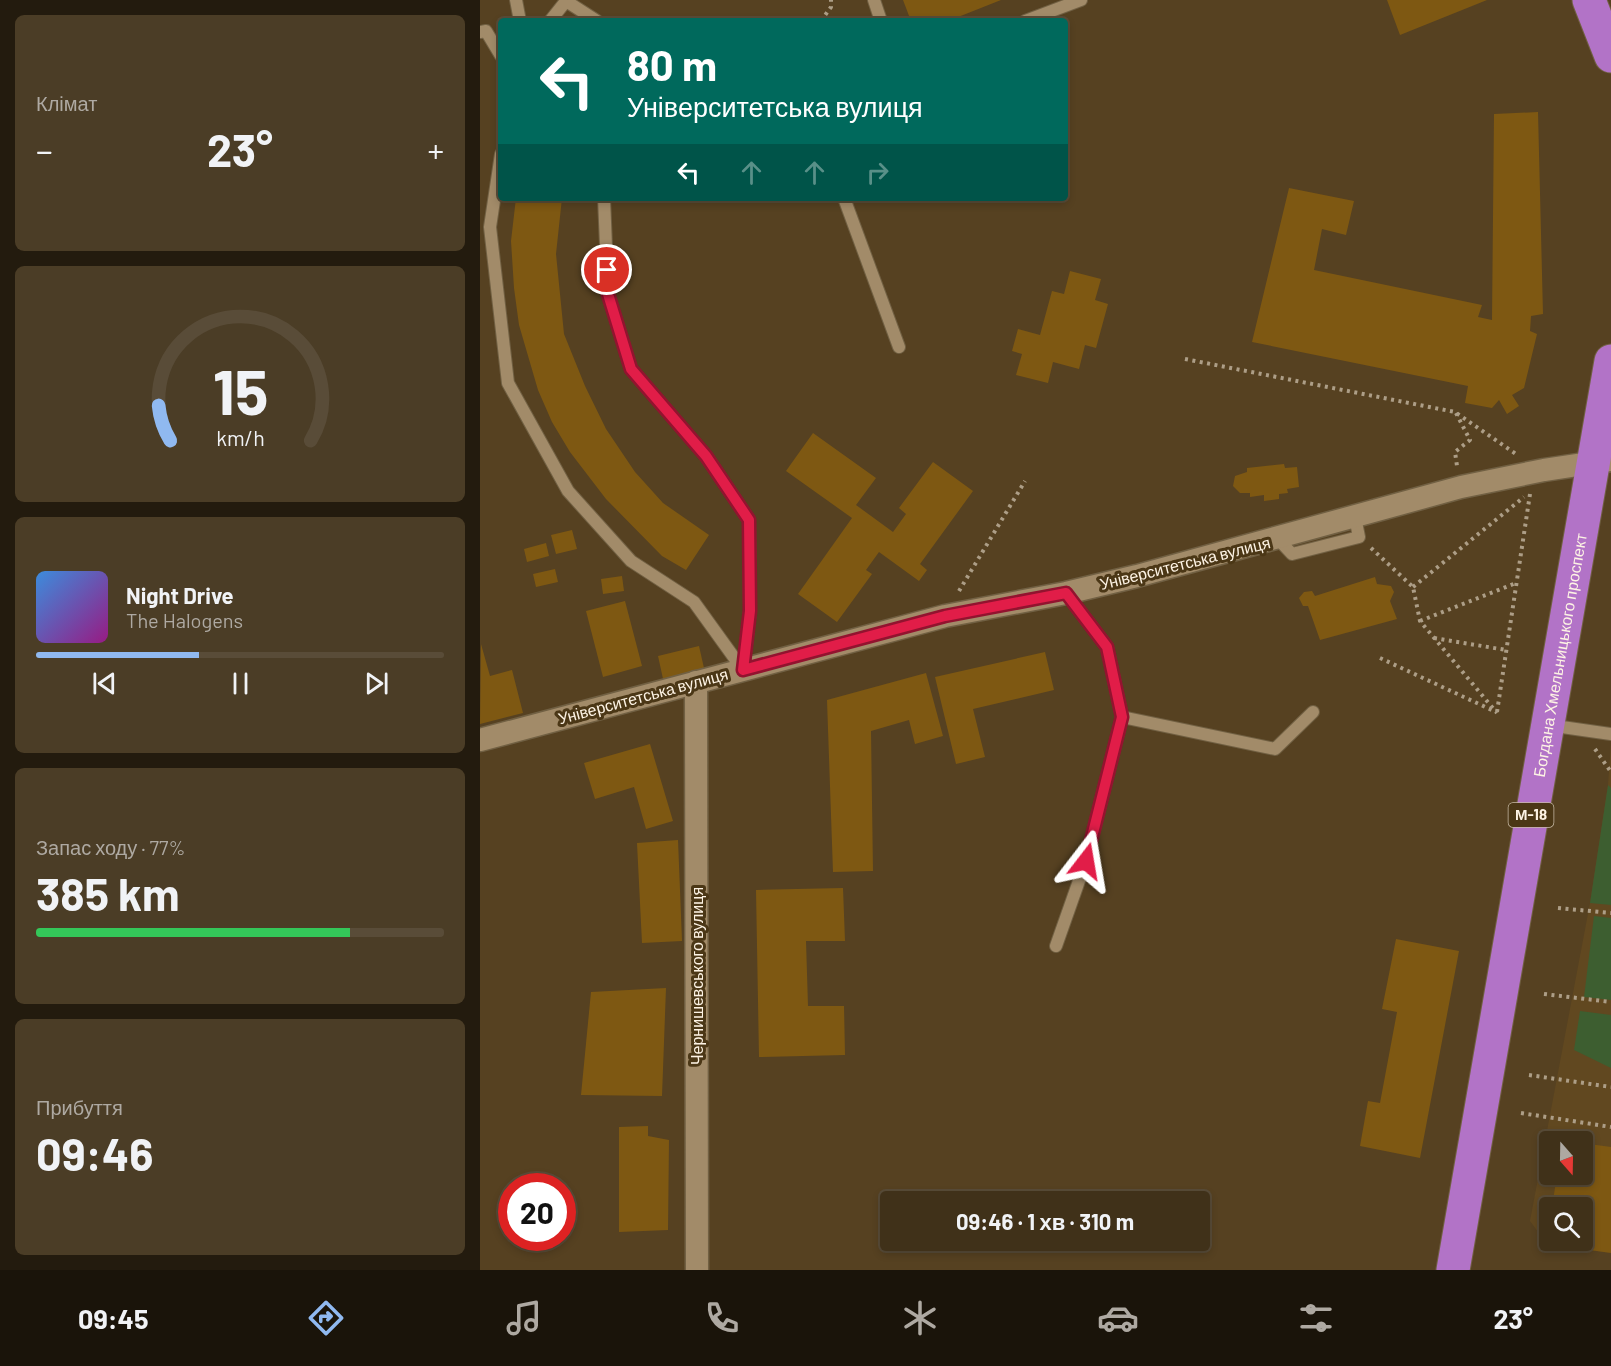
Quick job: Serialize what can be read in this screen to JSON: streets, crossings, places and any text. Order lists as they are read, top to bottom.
{
  "streets": {
    "highway": ["Богдана Хмельницького проспект", "М-18"],
    "street": ["Університетська вулиця", "Чернишевського вулиця"]
  },
  "crossings": [
    ["Університетська вулиця", "Богдана Хмельницького проспект"],
    ["Університетська вулиця", "Чернишевського вулиця"]
  ],
  "north": "bottom",
  "page": {
    "tile": [
      "Клімат",
      ["Запас ходу · 77%", "385 km"],
      ["Прибуття", "09:46"]
    ],
    "turn": ["80 m", "Університетська вулиця"],
    "heat": ["−", "23°", "+"],
    "song": ["Night Drive", "The Halogens"],
    "limit": "20",
    "trip": "09:46 · 1 хв · 310 m",
    "tabs": ["09:45", "23°"],
    "gauge": ["15", "km/h"]
  }
}
